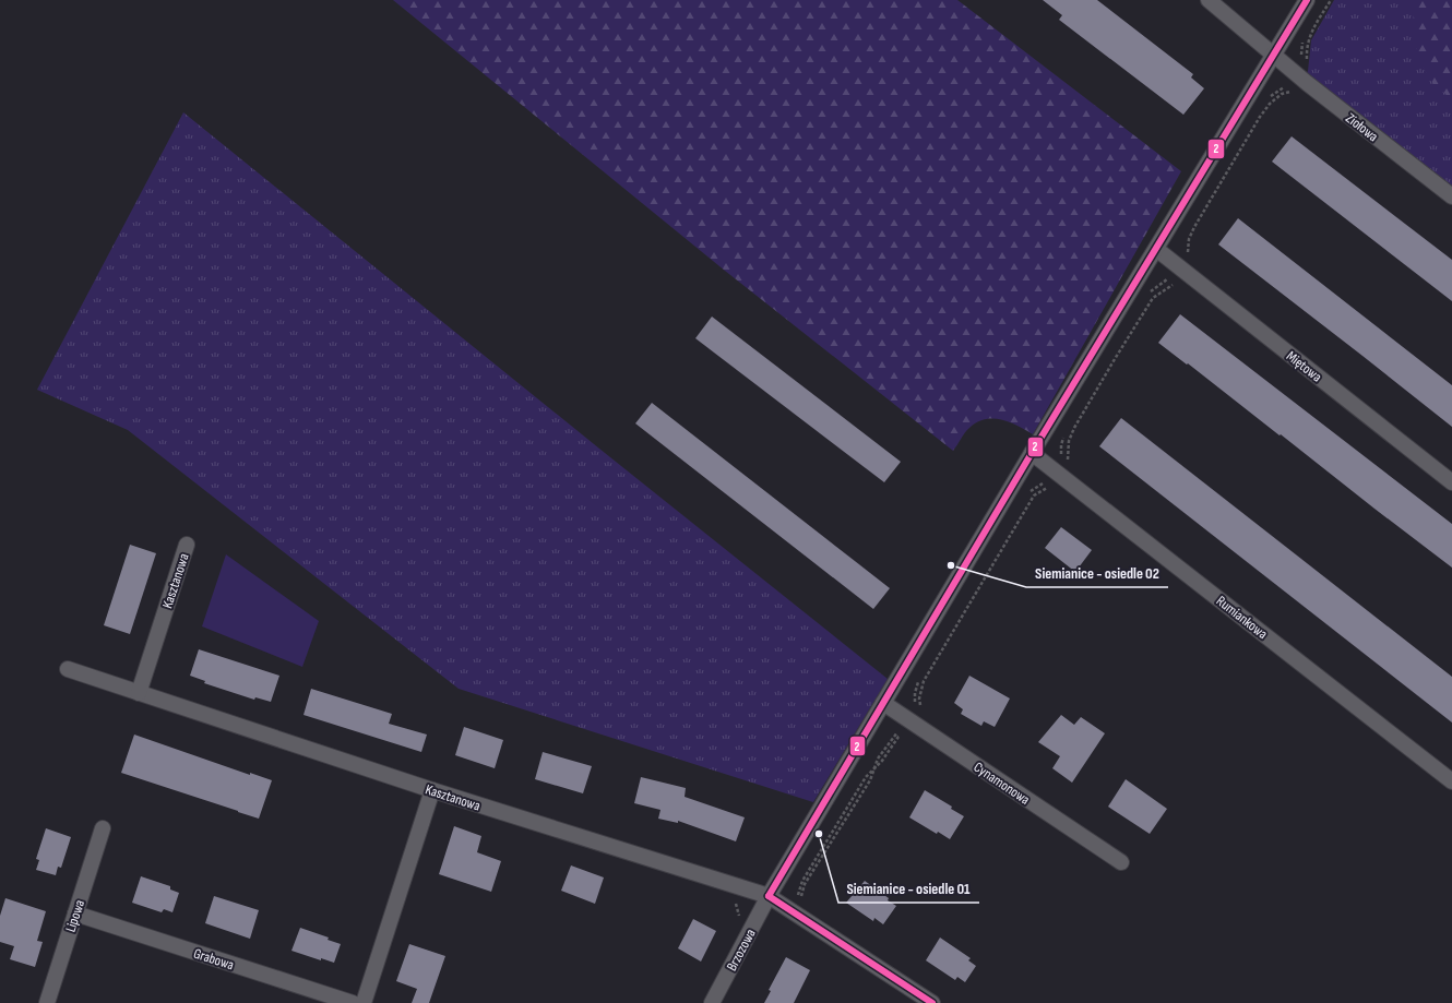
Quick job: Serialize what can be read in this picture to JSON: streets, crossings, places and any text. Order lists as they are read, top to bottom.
{
  "streets": {
    "street": [
      "Ziołowa",
      "Miętowa",
      "Kasztanowa",
      "Rumiankowa",
      "Cynamonowa",
      "Lipowa",
      "Brzozowa",
      "Grabowa"
    ]
  },
  "crossings": [
    ["Ziołowa", "Brzozowa"],
    ["Miętowa", "Brzozowa"],
    ["Kasztanowa", "Brzozowa"],
    ["Rumiankowa", "Brzozowa"],
    ["Cynamonowa", "Brzozowa"],
    ["Lipowa", "Grabowa"]
  ],
  "places": ["Siemianice - osiedle 02", "Siemianice - osiedle 01"],
  "lines": ["transit line 2"]
}
